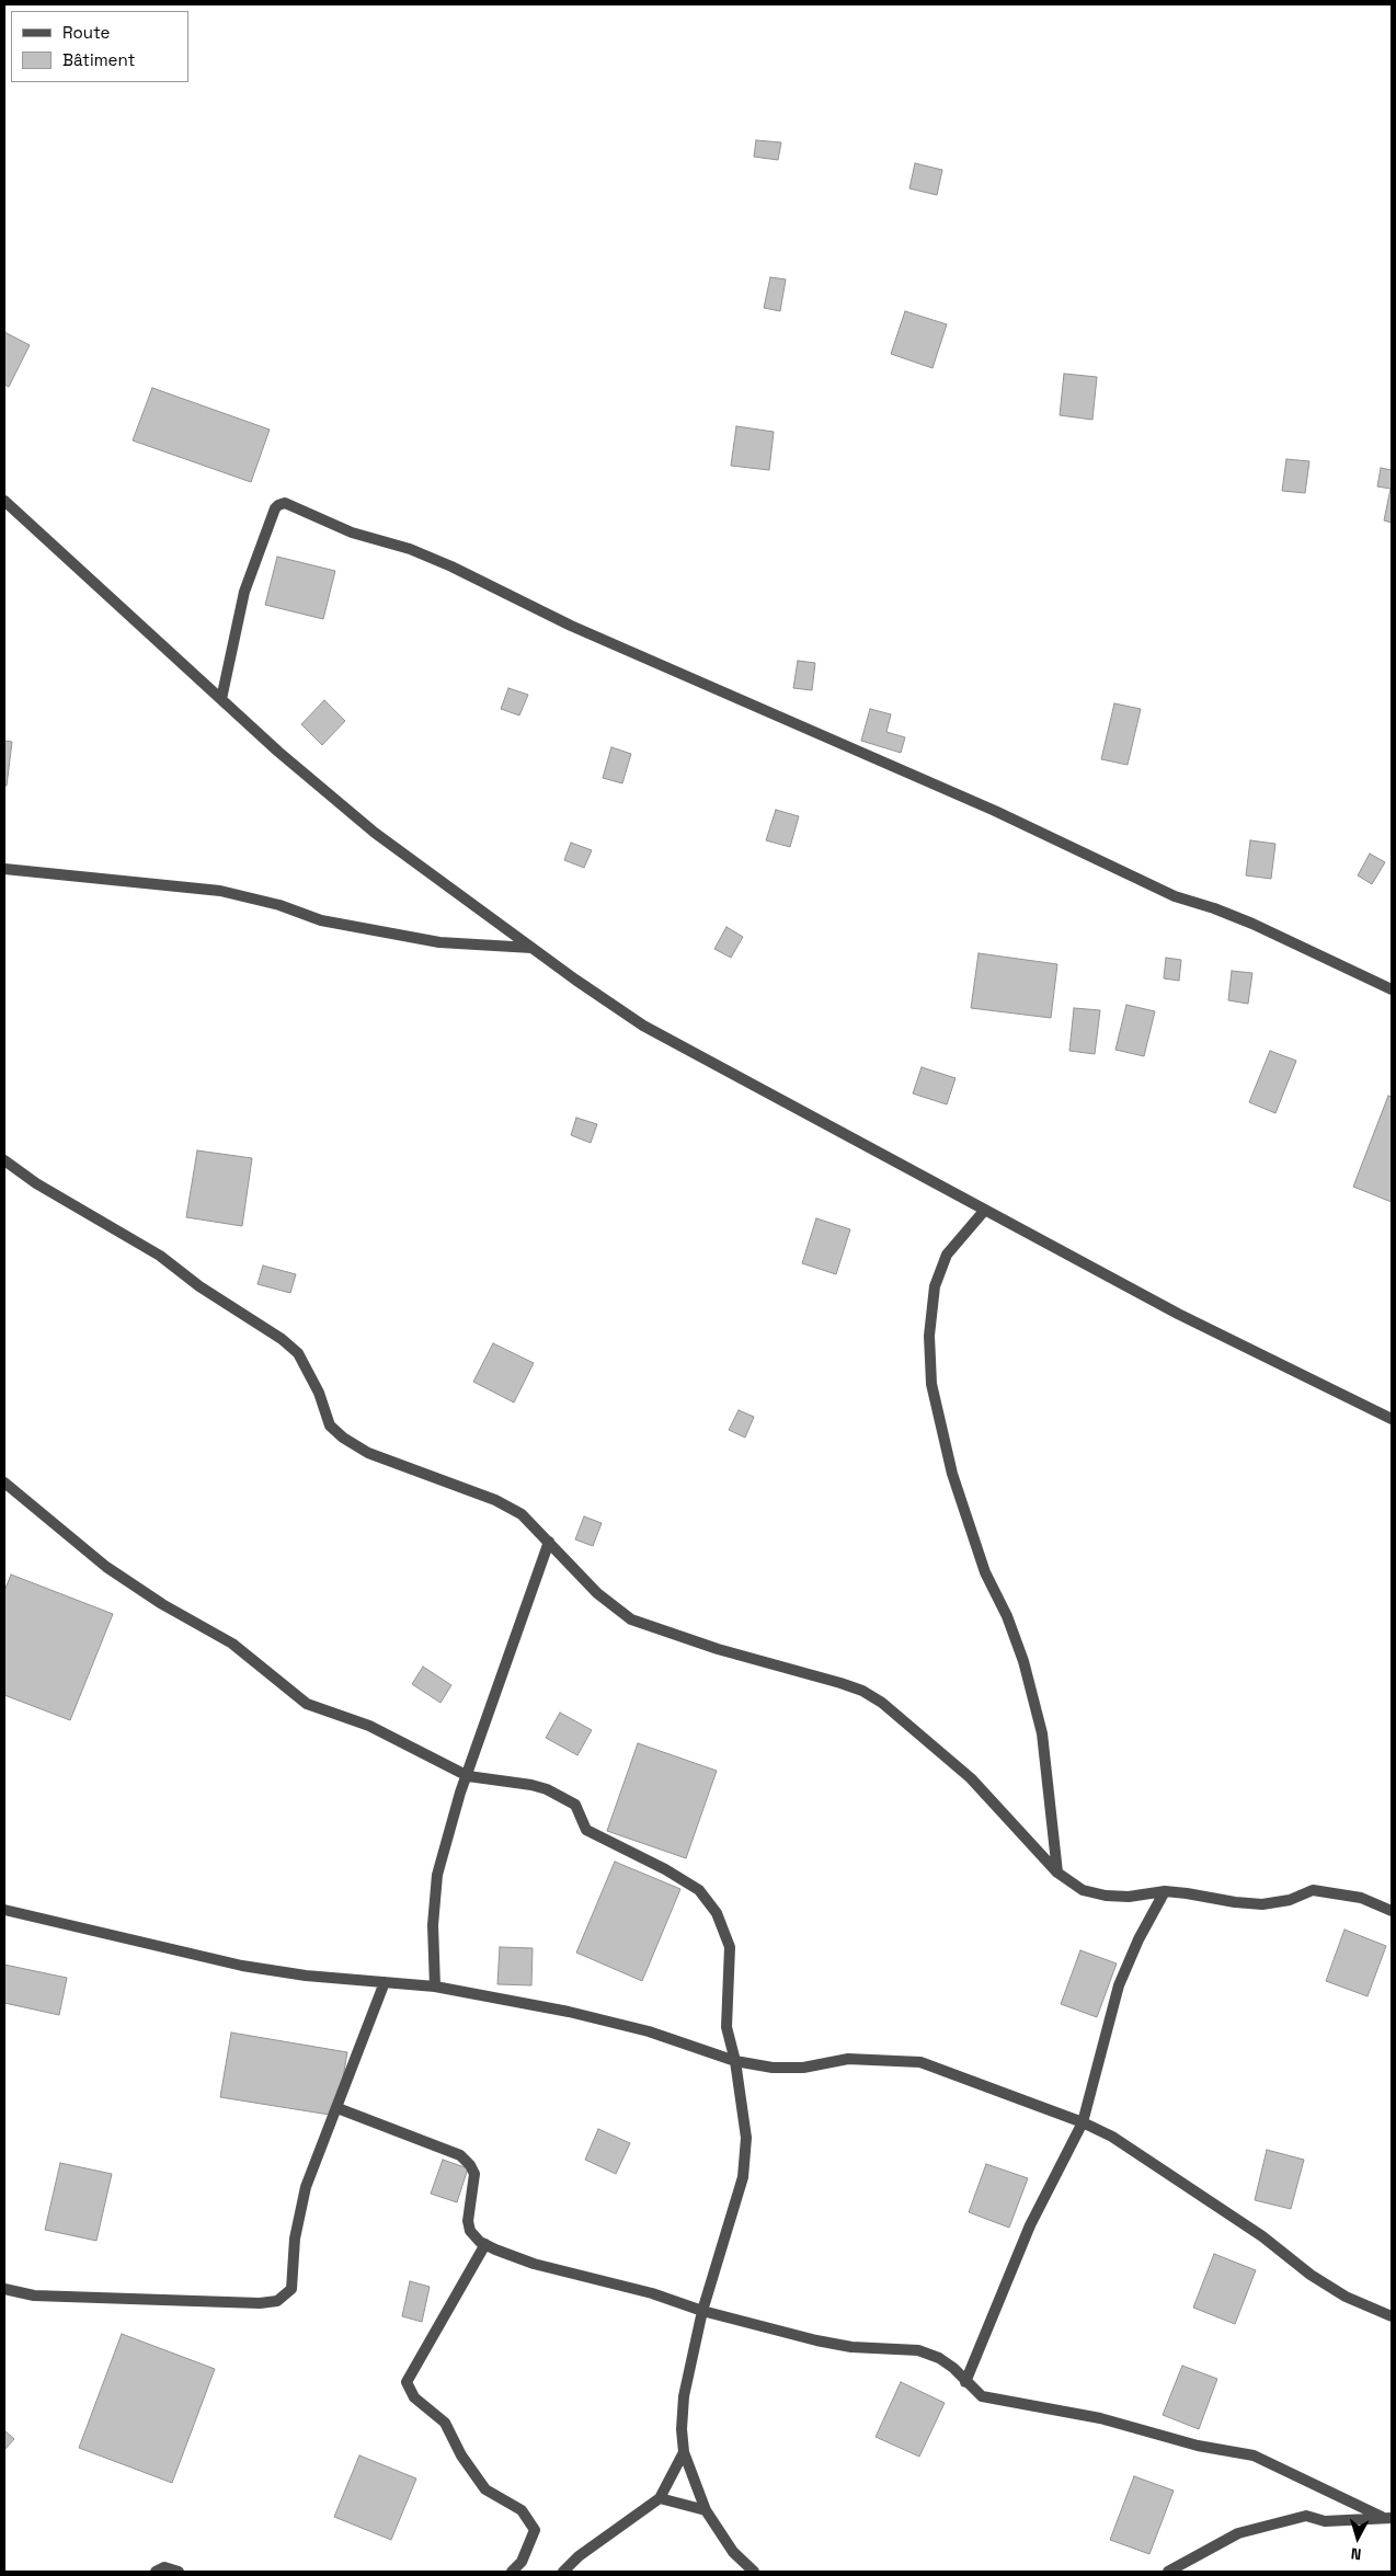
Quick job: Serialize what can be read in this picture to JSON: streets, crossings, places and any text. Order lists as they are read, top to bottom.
{
  "legend": ["Route", "Bâtiment"],
  "north": "bottom"
}
